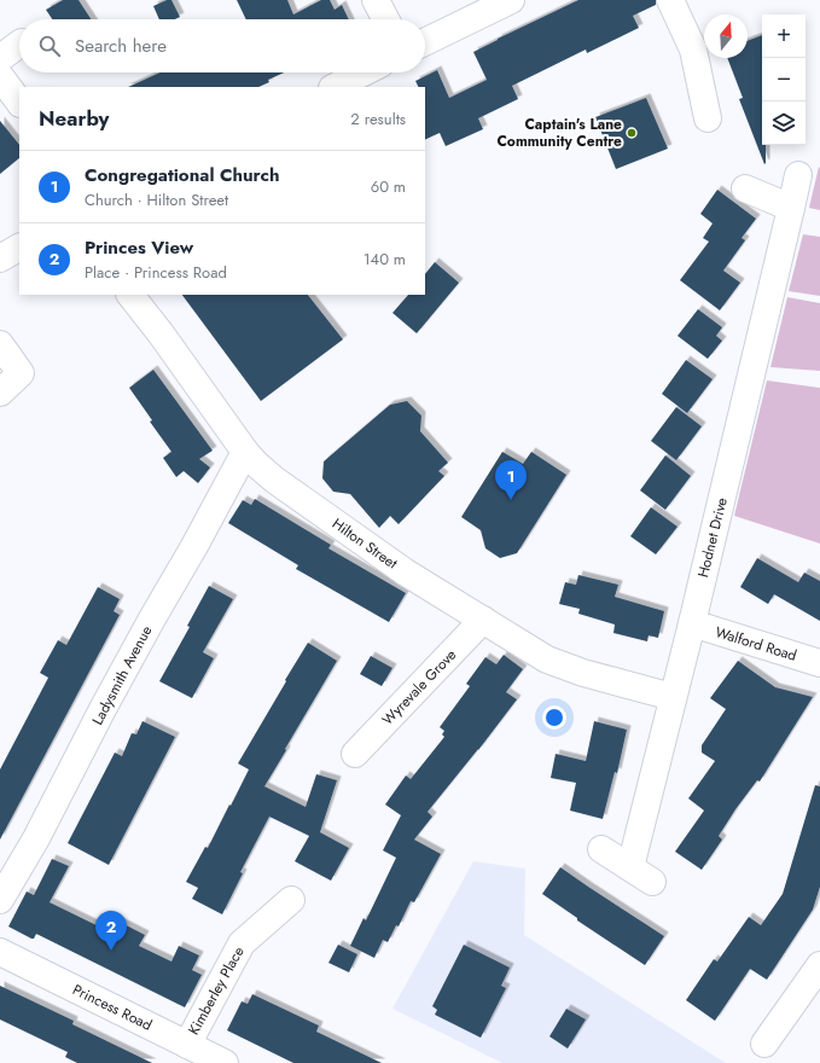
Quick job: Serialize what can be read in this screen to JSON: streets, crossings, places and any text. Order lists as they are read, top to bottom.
{
  "streets": {
    "street": [
      "Hodnet Drive",
      "Hilton Street",
      "Walford Road",
      "Ladysmith Avenue",
      "Wyrevale Grove",
      "Kimberley Place",
      "Princess Road"
    ]
  },
  "crossings": [
    ["Hodnet Drive", "Hilton Street"],
    ["Hodnet Drive", "Walford Road"],
    ["Hilton Street", "Ladysmith Avenue"],
    ["Hilton Street", "Wyrevale Grove"],
    ["Kimberley Place", "Princess Road"]
  ],
  "places": ["Captain's Lane Community Centre"],
  "north": "top",
  "page": {
    "map_buttons": ["+", "−"],
    "search": "Search here",
    "heading": ["Nearby", "2 results"],
    "list": [
      {
        "mark": "1",
        "name": "Congregational Church",
        "note": "Church · Hilton Street",
        "value": "60 m"
      },
      {
        "mark": "2",
        "name": "Princes View",
        "note": "Place · Princess Road",
        "value": "140 m"
      }
    ],
    "pins": ["1", "2"]
  }
}
